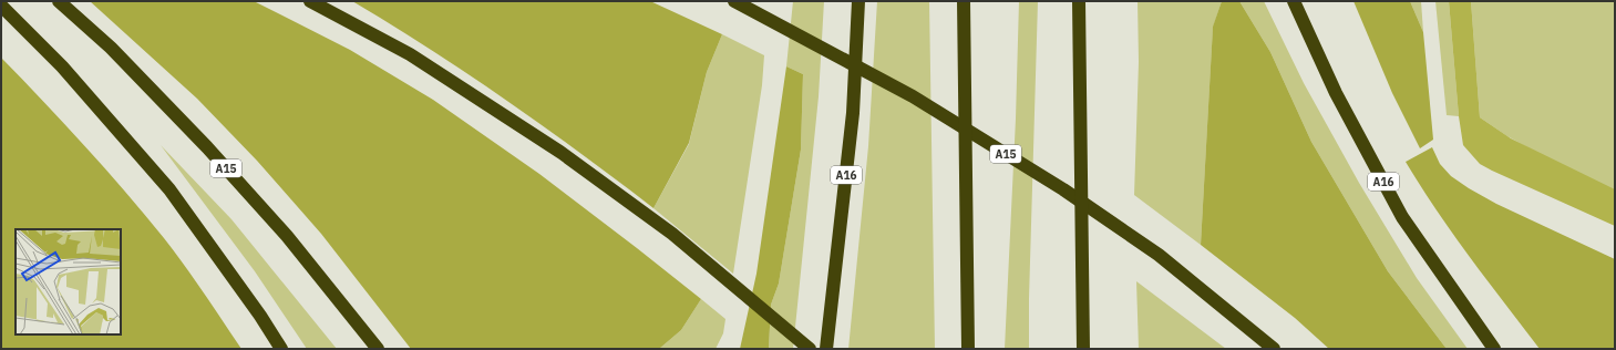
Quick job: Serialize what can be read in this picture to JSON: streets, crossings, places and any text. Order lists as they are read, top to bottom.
{
  "streets": {
    "highway": ["A15", "A16"]
  }
}
